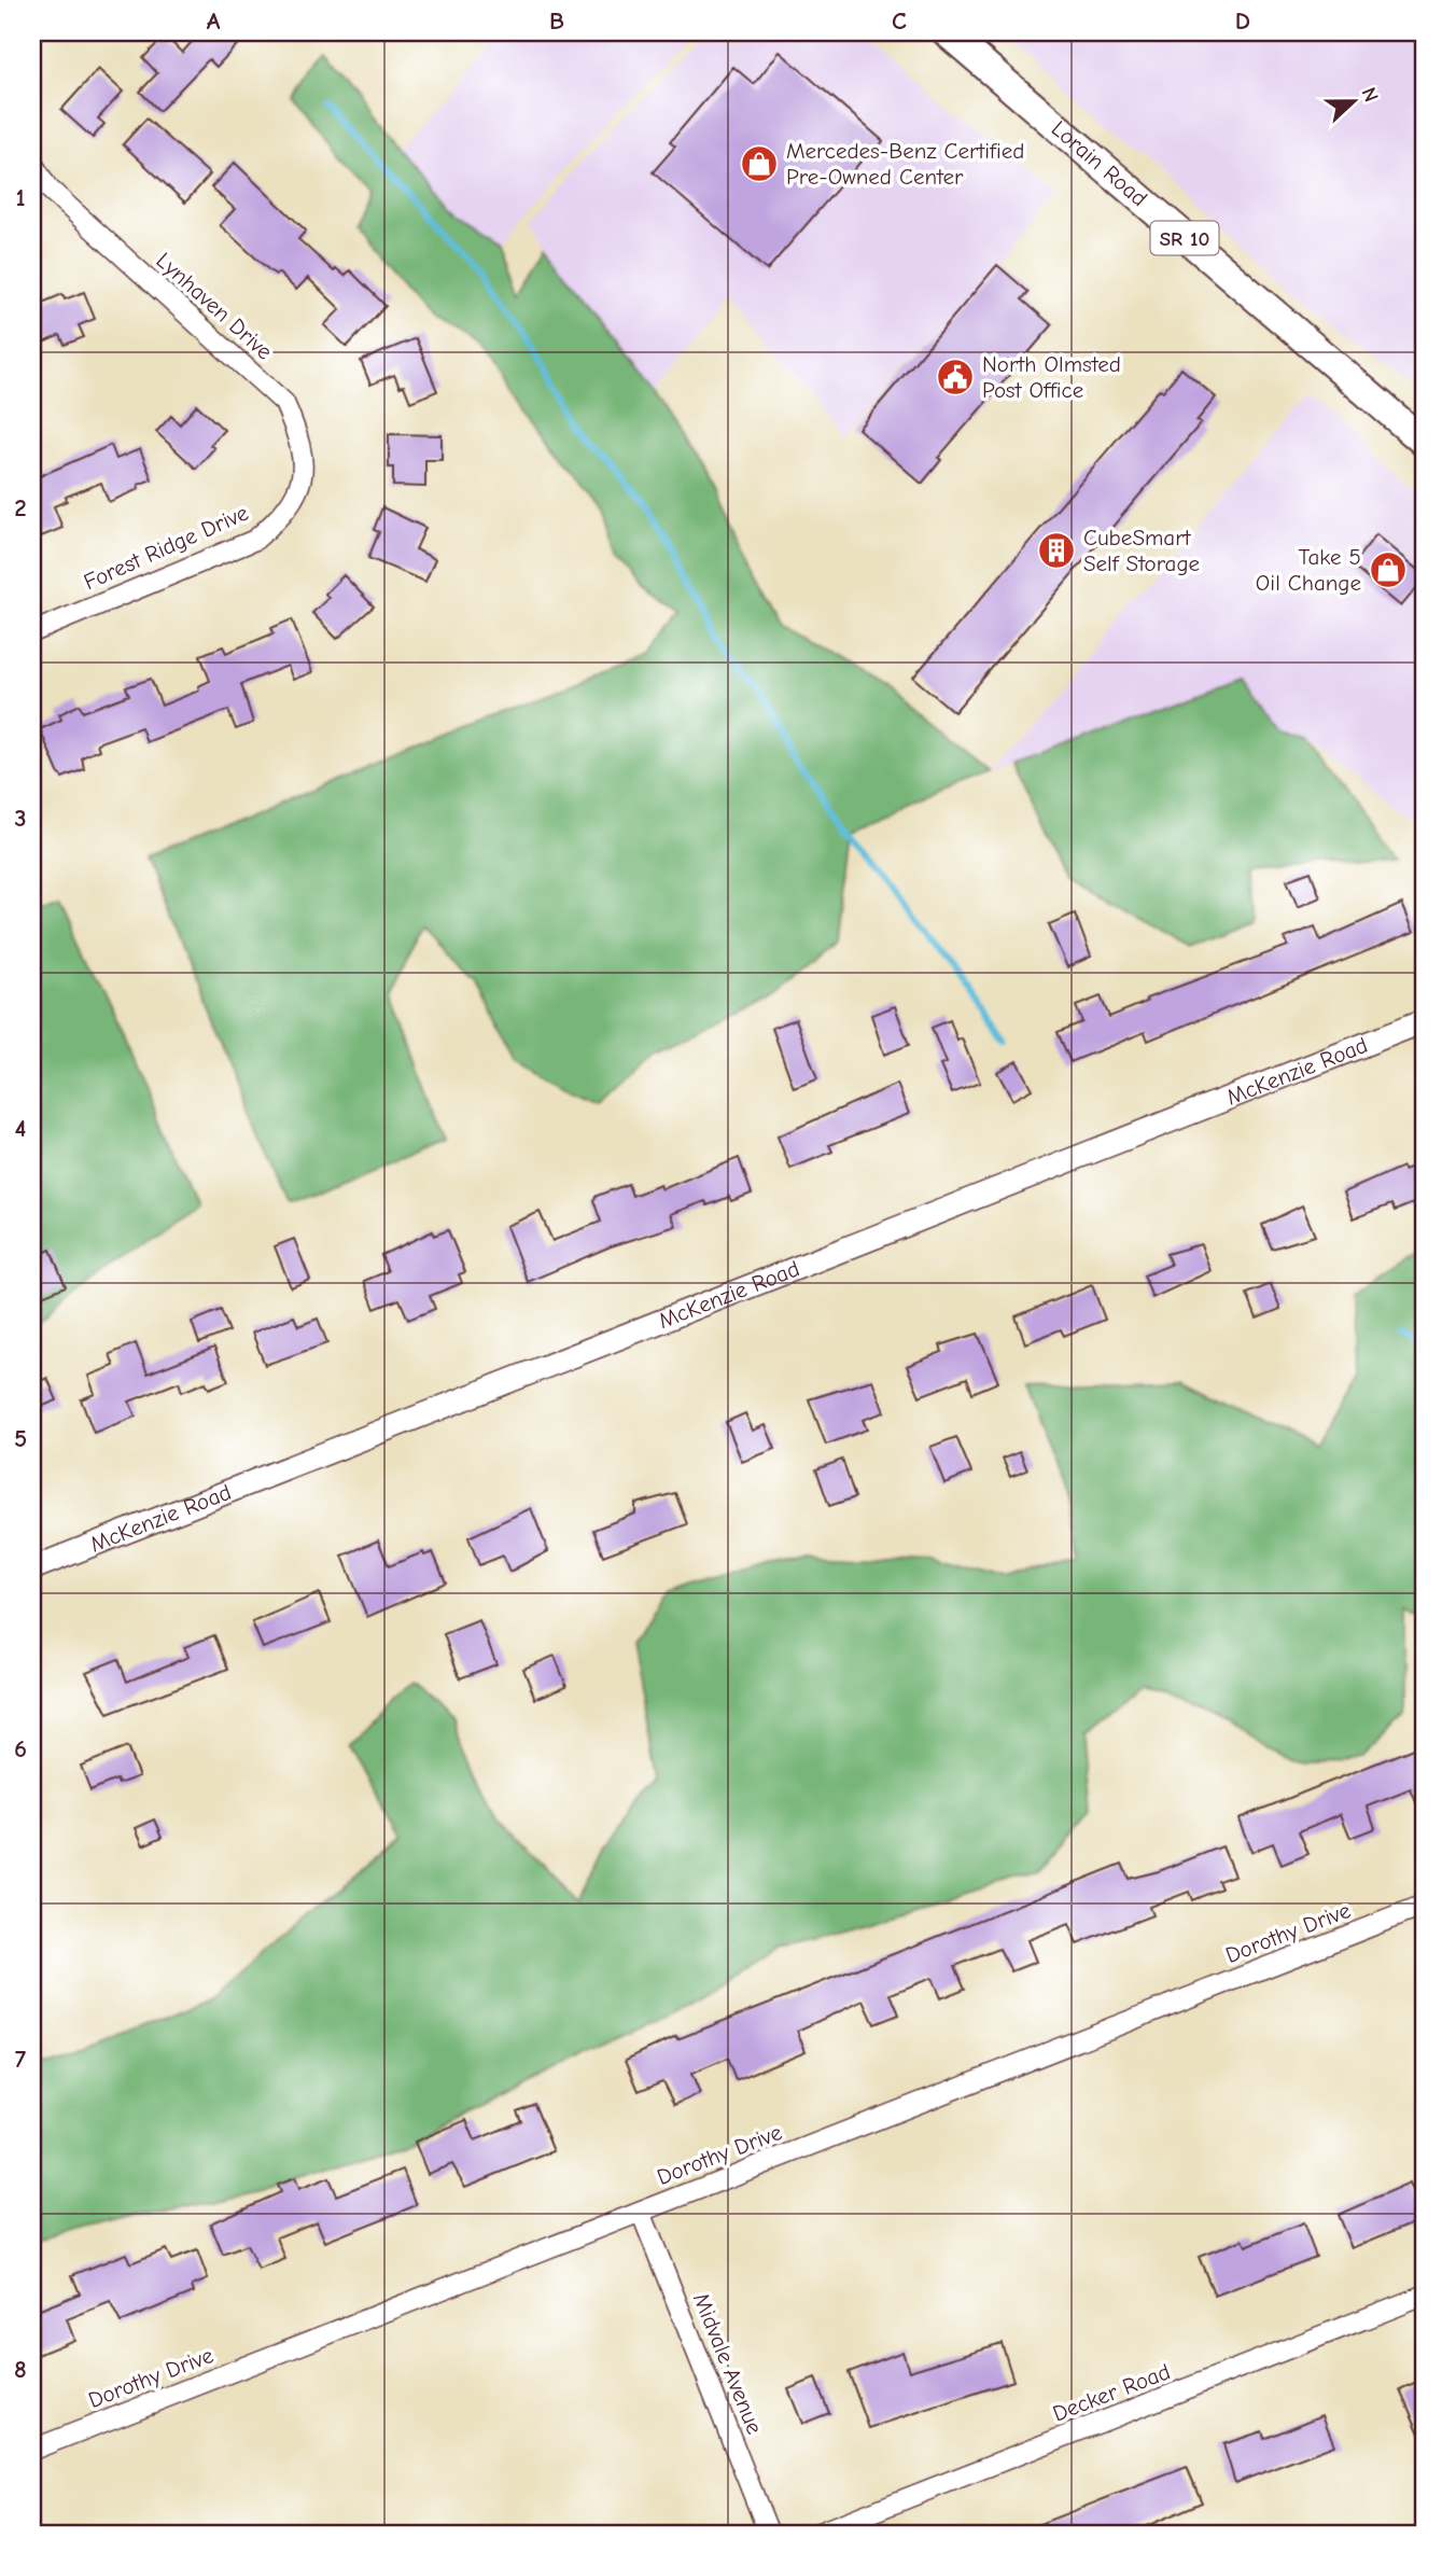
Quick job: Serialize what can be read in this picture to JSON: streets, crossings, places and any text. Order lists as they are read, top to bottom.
{
  "streets": {
    "main road": ["Lorain Road", "SR 10"],
    "street": [
      "Lynhaven Drive",
      "Forest Ridge Drive",
      "McKenzie Road",
      "Dorothy Drive",
      "Midvale Avenue",
      "Decker Road"
    ]
  },
  "crossings": [
    ["Lynhaven Drive", "Forest Ridge Drive"],
    ["Dorothy Drive", "Midvale Avenue"]
  ],
  "places": {
    "shop": ["Mercedes-Benz Certified Pre-Owned Center", "Take 5 Oil Change"],
    "public building": ["North Olmsted Post Office"],
    "building": ["CubeSmart Self Storage"]
  },
  "north": "right",
  "grid": {
    "columns": [
      "A",
      "B",
      "C",
      "D"
    ],
    "rows": [
      "1",
      "2",
      "3",
      "4",
      "5",
      "6",
      "7",
      "8"
    ]
  }
}
